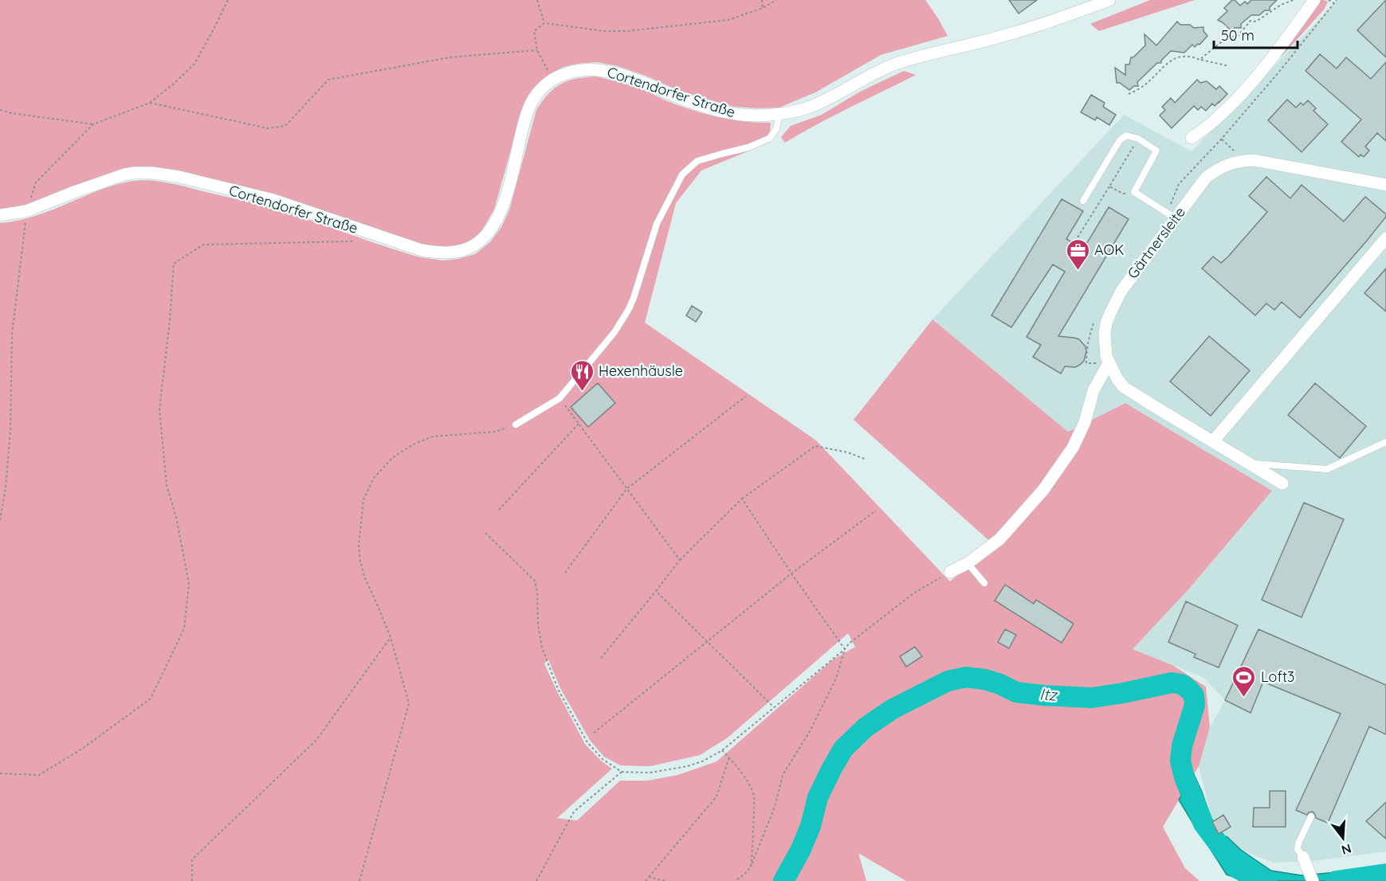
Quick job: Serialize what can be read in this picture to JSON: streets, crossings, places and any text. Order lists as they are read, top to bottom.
{
  "streets": {
    "street": ["Cortendorfer Straße", "Gärtnersleite"]
  },
  "water": ["Itz"],
  "places": {
    "office": ["AOK"],
    "restaurant": ["Hexenhäusle"],
    "sports": ["Loft3"]
  },
  "scale_bar": "50 m",
  "north": "bottom"
}
